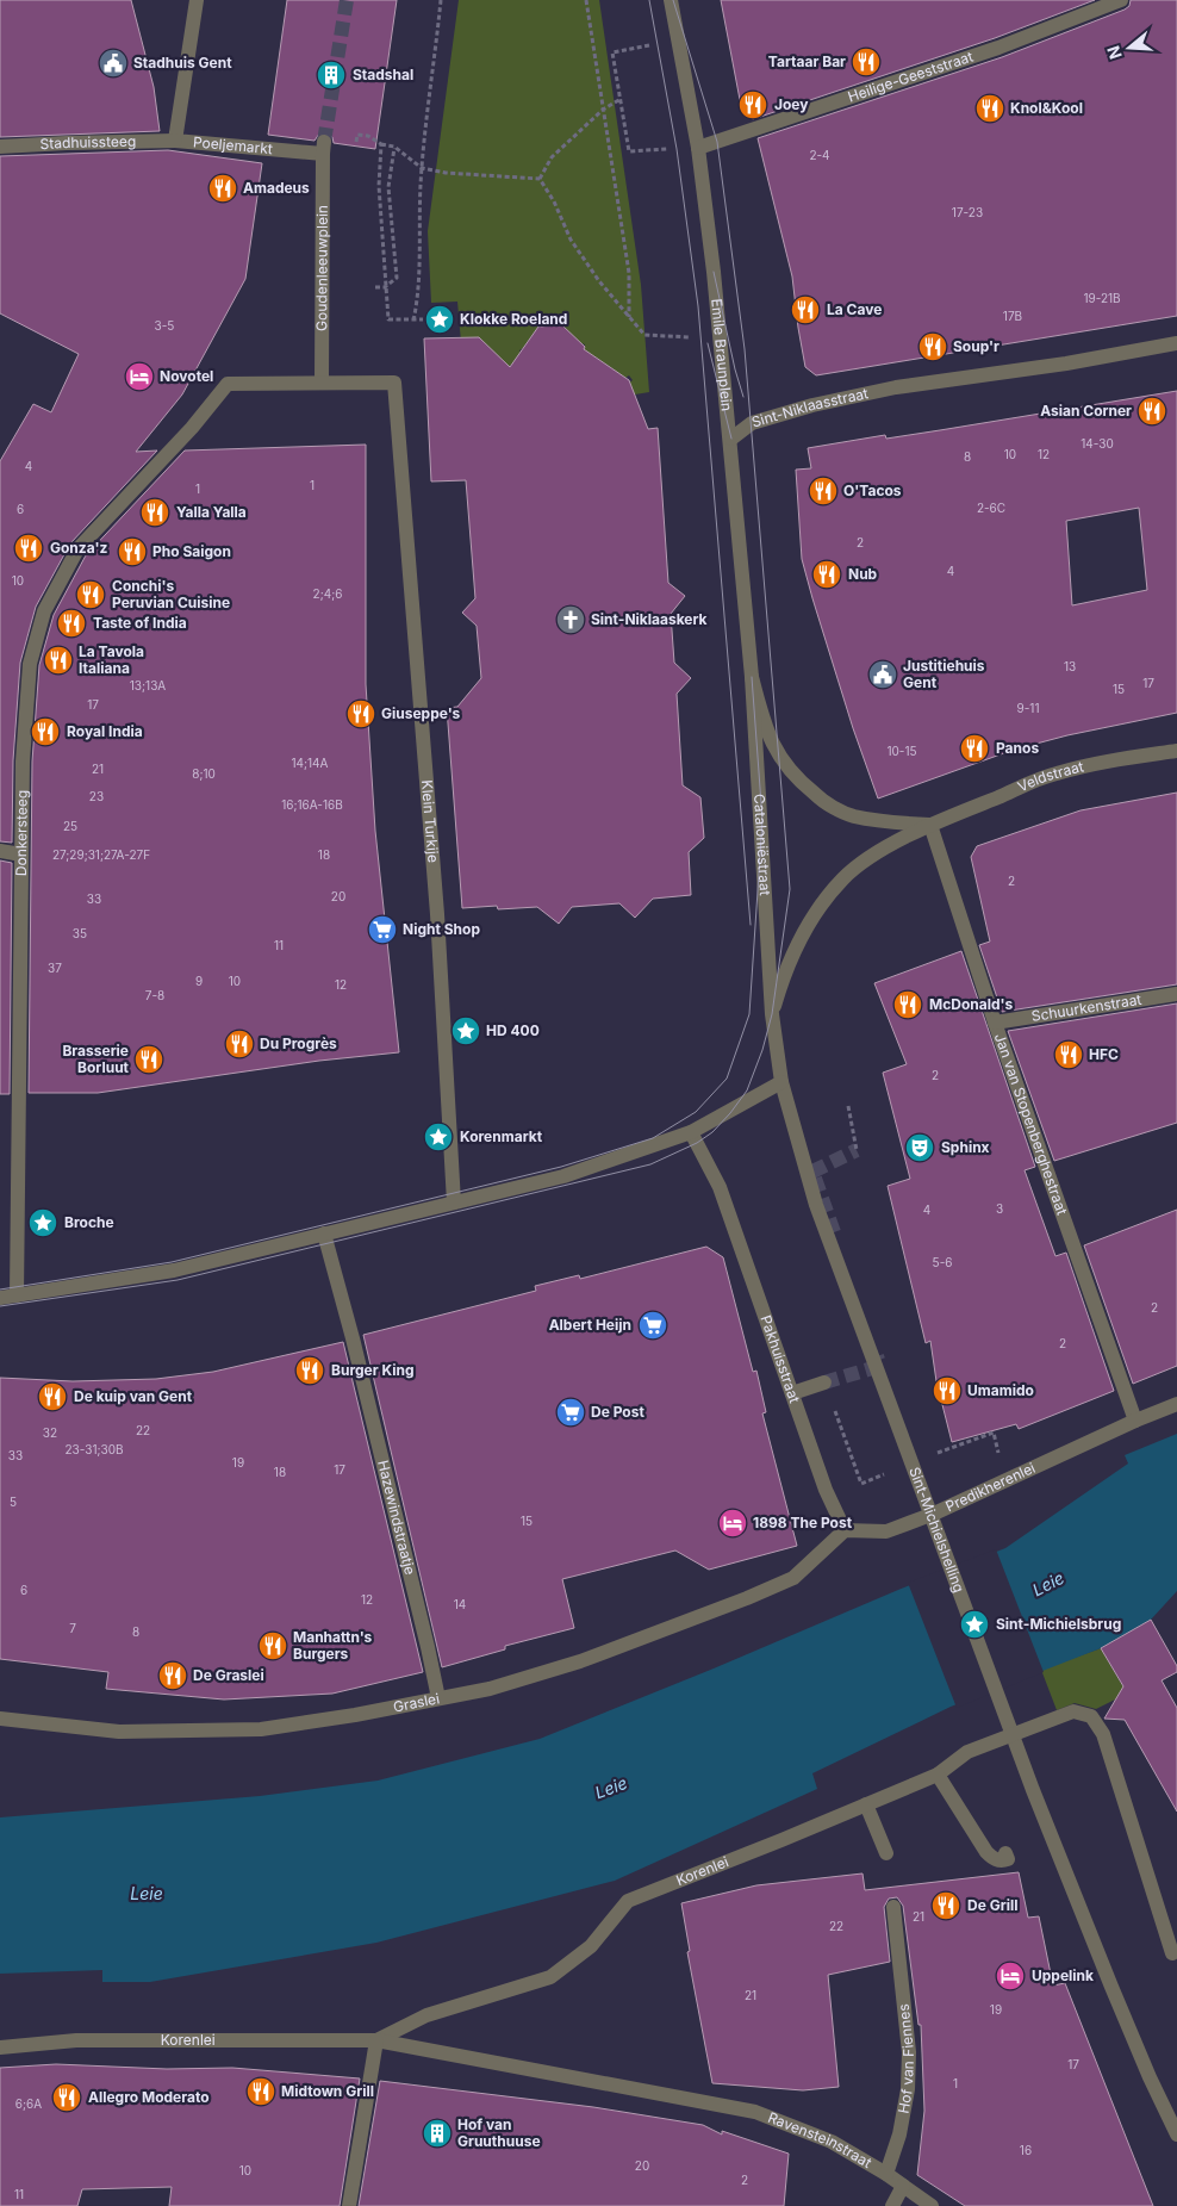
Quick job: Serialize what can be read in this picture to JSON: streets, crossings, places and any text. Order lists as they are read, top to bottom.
{
  "streets": {
    "street": [
      "Heilige-Geeststraat",
      "Stadhuissteeg",
      "Poeljemarkt",
      "Goudenleeuwplein",
      "Emile Braunplein",
      "Sint-Niklaasstraat",
      "Veldstraat",
      "Klein Turkije",
      "Donkersteeg",
      "Cataloniëstraat",
      "Schuurkenstraat",
      "Jan van Stopenberghestraat",
      "Pakhuisstraat",
      "Predikherenlei",
      "Hazewindstraatje",
      "Sint-Michielshelling",
      "Graslei",
      "Korenlei",
      "Hof van Fiennes",
      "Ravensteinstraat"
    ]
  },
  "crossings": [
    ["Heilige-Geeststraat", "Emile Braunplein"],
    ["Stadhuissteeg", "Poeljemarkt"],
    ["Poeljemarkt", "Goudenleeuwplein"],
    ["Goudenleeuwplein", "Klein Turkije"],
    ["Goudenleeuwplein", "Donkersteeg"],
    ["Emile Braunplein", "Sint-Niklaasstraat"],
    ["Emile Braunplein", "Cataloniëstraat"],
    ["Veldstraat", "Cataloniëstraat"],
    ["Veldstraat", "Jan van Stopenberghestraat"],
    ["Klein Turkije", "Donkersteeg"],
    ["Schuurkenstraat", "Jan van Stopenberghestraat"],
    ["Jan van Stopenberghestraat", "Predikherenlei"],
    ["Pakhuisstraat", "Predikherenlei"],
    ["Pakhuisstraat", "Graslei"],
    ["Predikherenlei", "Graslei"],
    ["Hazewindstraatje", "Graslei"],
    ["Korenlei", "Ravensteinstraat"],
    ["Hof van Fiennes", "Ravensteinstraat"]
  ],
  "water": ["Leie"],
  "places": {
    "restaurant": [
      "Tartaar Bar",
      "Joey",
      "Knol&Kool",
      "Amadeus",
      "La Cave",
      "Soup'r",
      "Asian Corner",
      "O'Tacos",
      "Yalla Yalla",
      "Gonza'z",
      "Pho Saigon",
      "Nub",
      "Conchi's Peruvian Cuisine",
      "Taste of India",
      "La Tavola Italiana",
      "Giuseppe's",
      "Royal India",
      "Panos",
      "McDonald's",
      "Du Progrès",
      "HFC",
      "Brasserie Borluut",
      "Burger King",
      "Umamido",
      "De kuip van Gent",
      "Manhattn's Burgers",
      "De Graslei",
      "De Grill",
      "Midtown Grill",
      "Allegro Moderato"
    ],
    "public building": ["Stadhuis Gent", "Justitiehuis Gent"],
    "building": ["Stadshal", "Hof van Gruuthuuse"],
    "place": [
      "Klokke Roeland",
      "HD 400",
      "Korenmarkt",
      "Broche",
      "Sint-Michielsbrug"
    ],
    "hotel": ["Novotel", "1898 The Post", "Uppelink"],
    "church": ["Sint-Niklaaskerk"],
    "supermarket": ["Night Shop", "Albert Heijn", "De Post"],
    "theatre": ["Sphinx"]
  },
  "house_numbers": [
    "2-4",
    "17-23",
    "19-21B",
    "17B",
    "3-5",
    "14-30",
    "10",
    "12",
    "8",
    "4",
    "1",
    "1",
    "2-6C",
    "6",
    "2",
    "4",
    "10",
    "2;4;6",
    "13",
    "17",
    "13;13A",
    "15",
    "17",
    "9-11",
    "10-15",
    "14;14A",
    "21",
    "8;10",
    "23",
    "16;16A-16B",
    "25",
    "27;29;31;27A-27F",
    "18",
    "2",
    "20",
    "33",
    "35",
    "11",
    "37",
    "9",
    "10",
    "12",
    "7-8",
    "2",
    "3",
    "4",
    "5-6",
    "2",
    "2",
    "22",
    "32",
    "23-31;30B",
    "33",
    "19",
    "17",
    "18",
    "5",
    "15",
    "6",
    "12",
    "14",
    "7",
    "8",
    "21",
    "22",
    "21",
    "19",
    "17",
    "1",
    "6;6A",
    "16",
    "20",
    "10",
    "2",
    "11"
  ],
  "north": "left"
}
